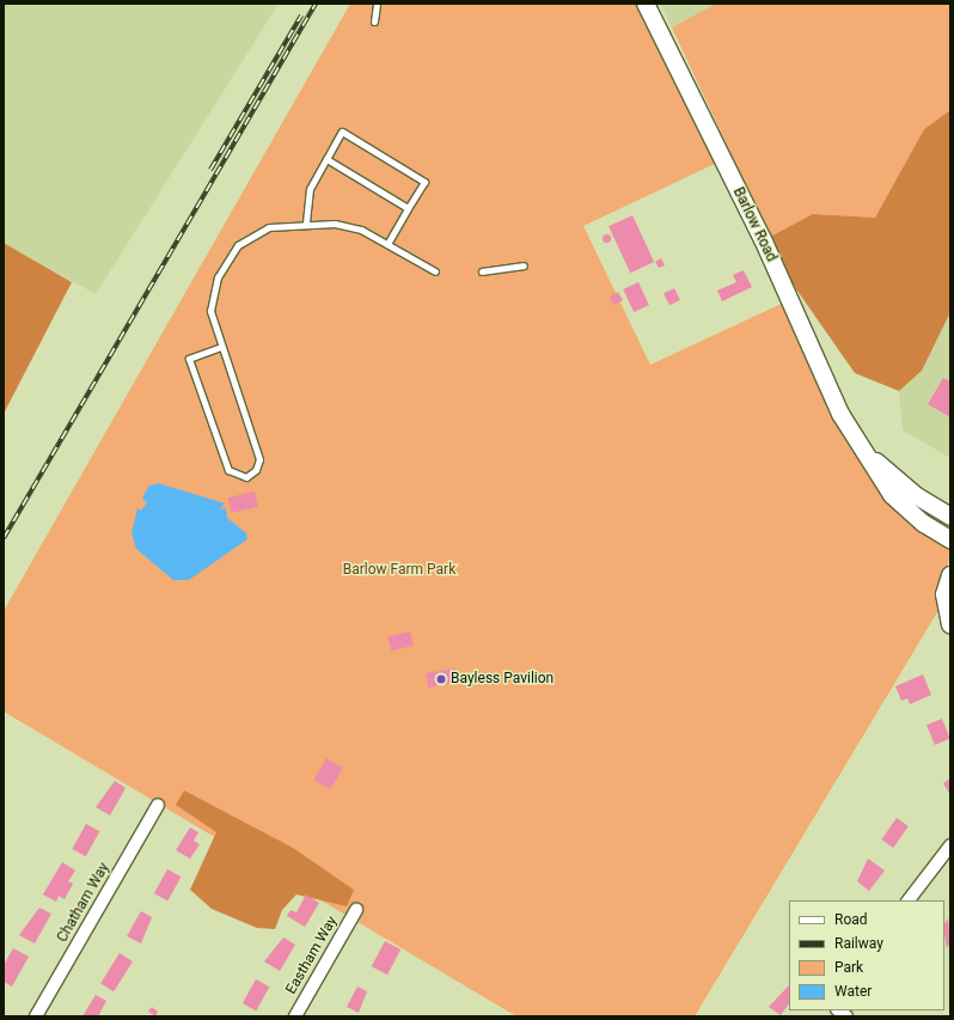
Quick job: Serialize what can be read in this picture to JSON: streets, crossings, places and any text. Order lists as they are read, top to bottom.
{
  "streets": {
    "street": ["Barlow Road", "Chatham Way", "Eastham Way"]
  },
  "parks": ["Barlow Farm Park"],
  "places": ["Bayless Pavilion"],
  "legend": [
    "Road",
    "Railway",
    "Park",
    "Water"
  ]
}
